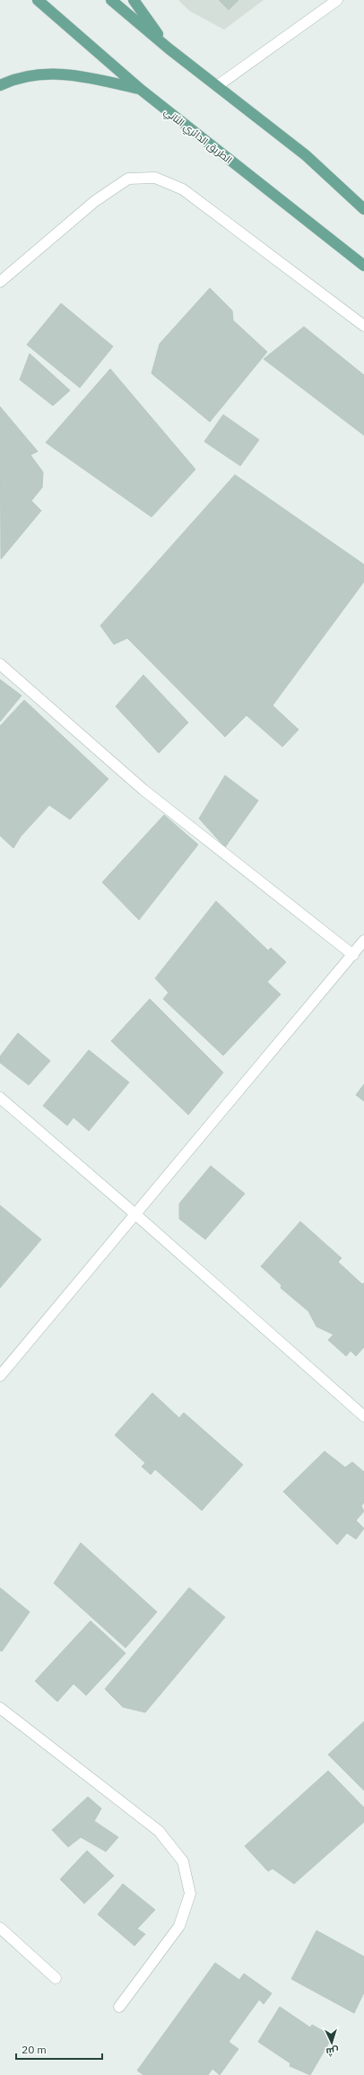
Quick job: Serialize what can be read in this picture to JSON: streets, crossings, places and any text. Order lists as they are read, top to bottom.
{
  "streets": {
    "main road": ["الطريق الدائري الثاني"]
  },
  "scale_bar": "20 m",
  "north": "bottom"
}
